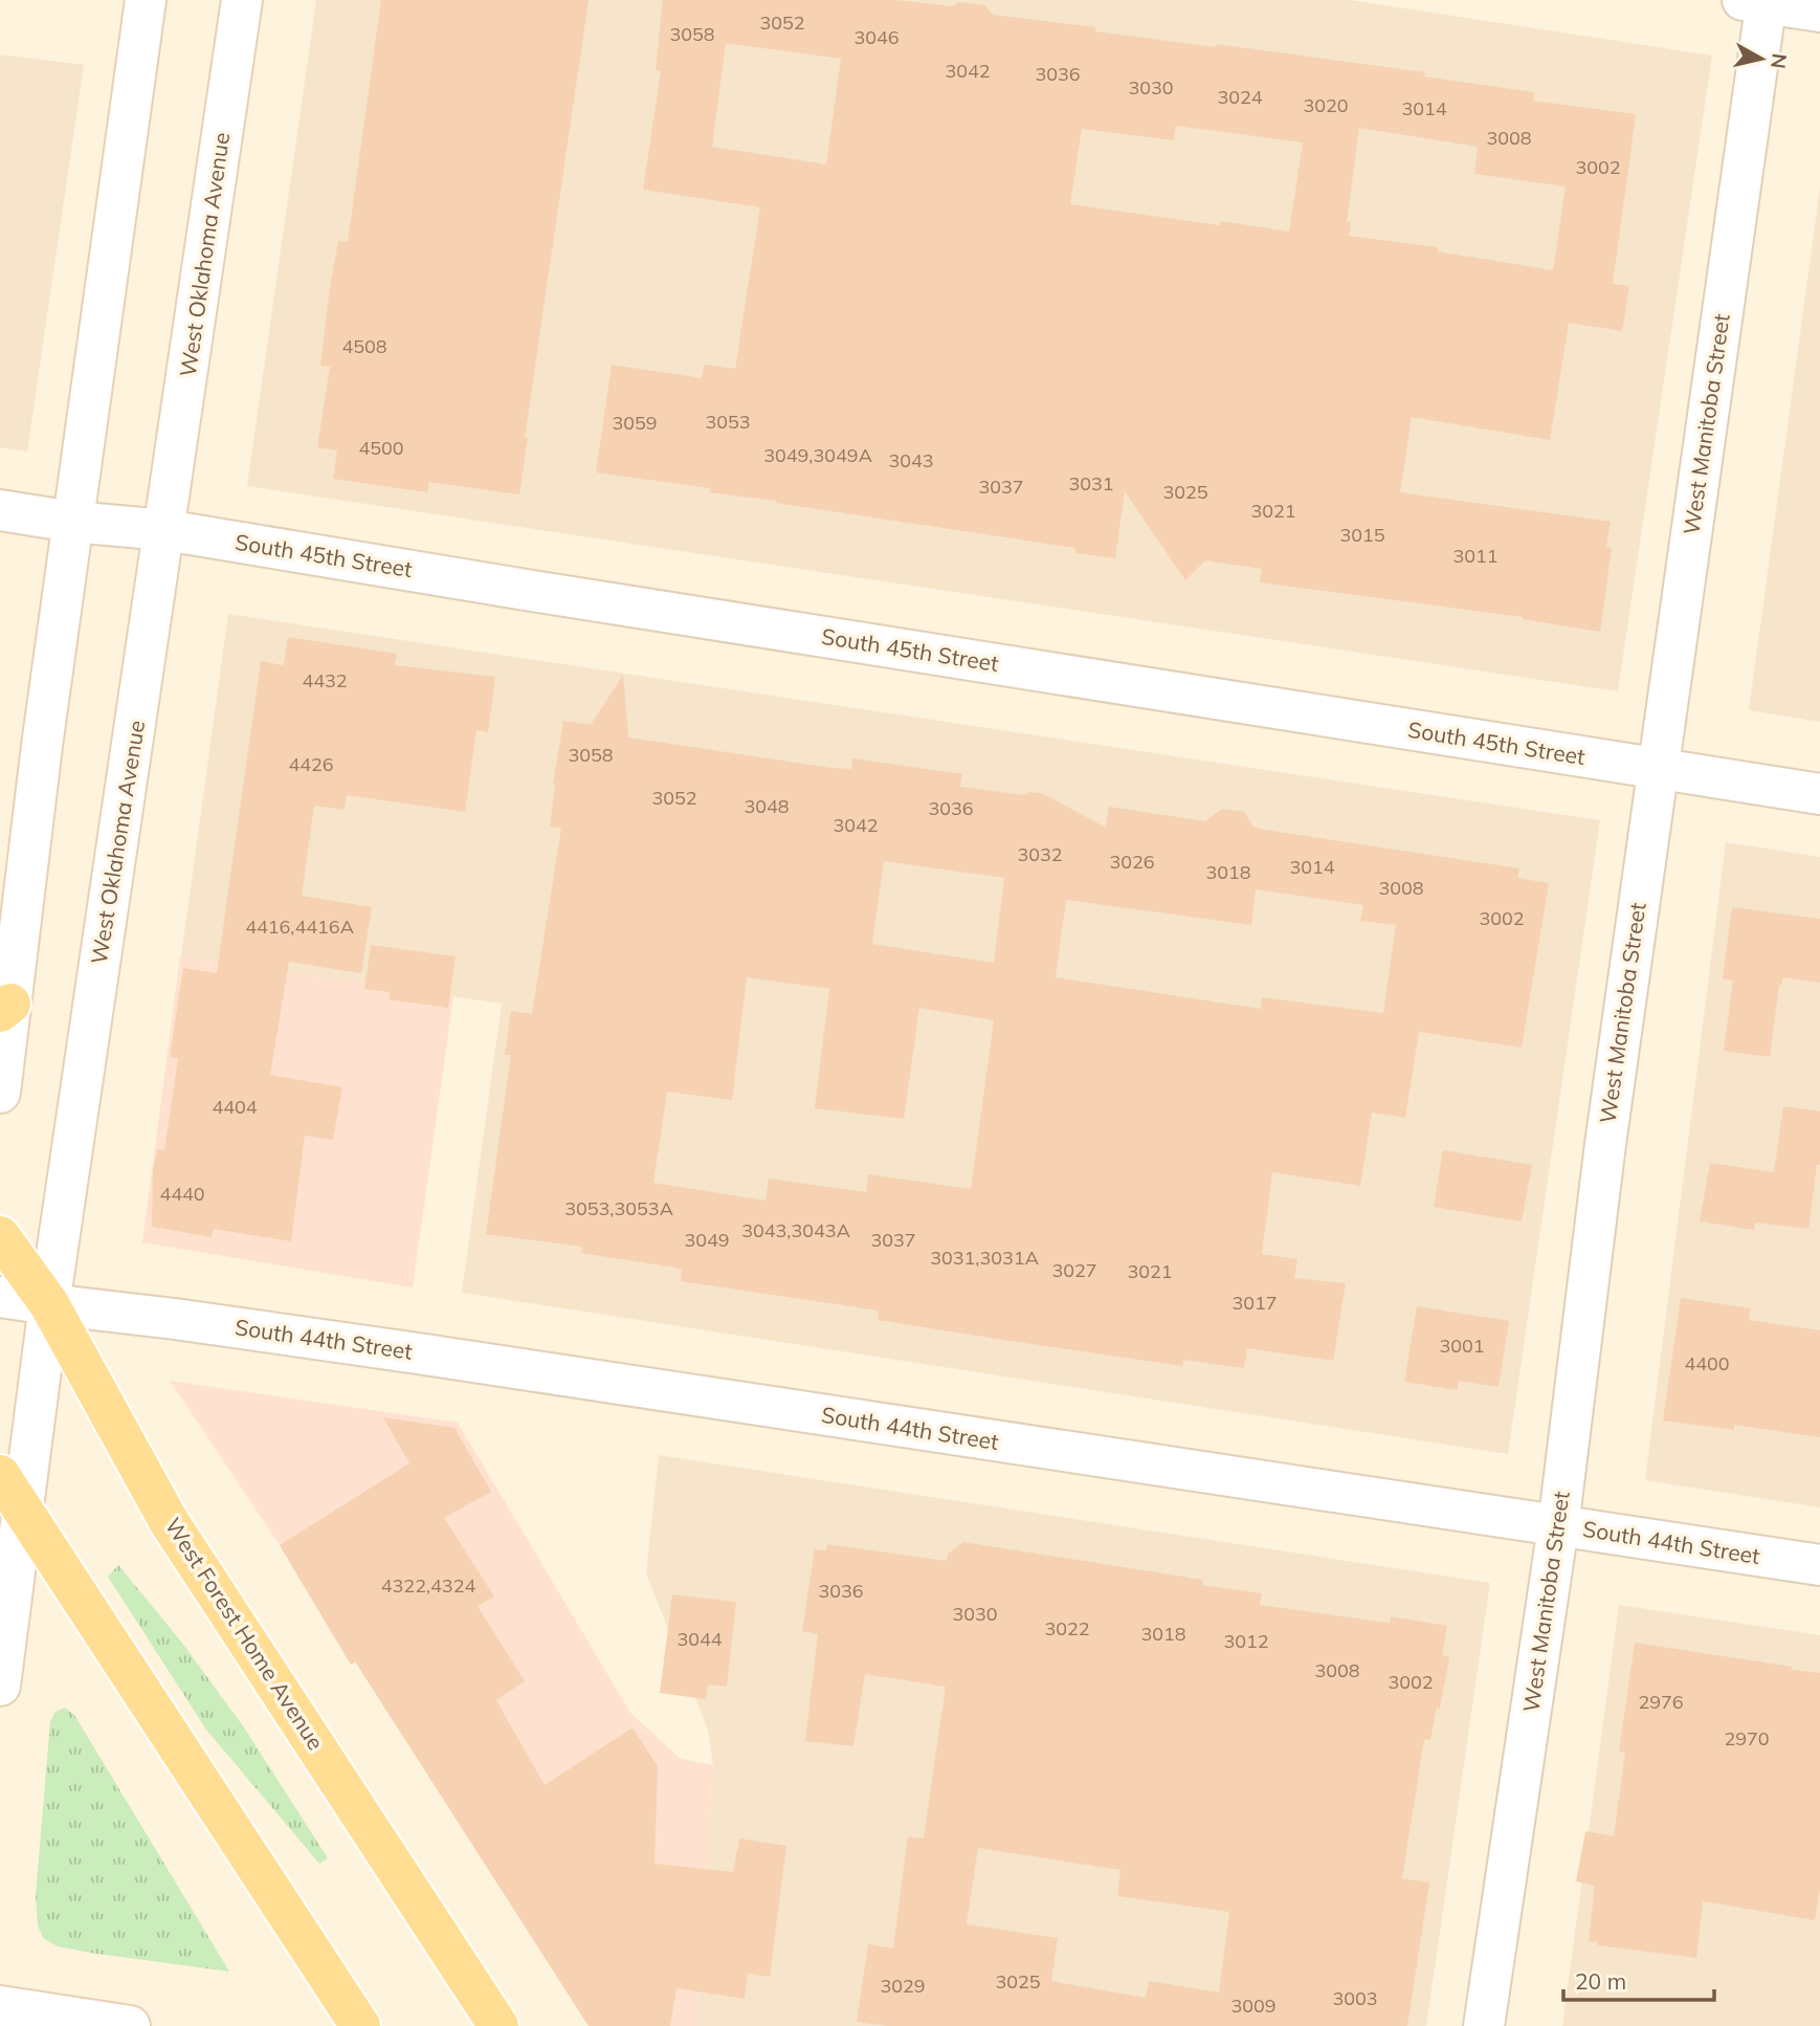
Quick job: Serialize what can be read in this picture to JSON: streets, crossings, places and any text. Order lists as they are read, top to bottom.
{
  "streets": {
    "main road": ["West Forest Home Avenue"],
    "street": [
      "West Oklahoma Avenue",
      "West Manitoba Street",
      "South 45th Street",
      "South 44th Street"
    ]
  },
  "crossings": [
    ["West Oklahoma Avenue", "South 45th Street"],
    ["West Oklahoma Avenue", "South 44th Street"],
    ["West Oklahoma Avenue", "West Forest Home Avenue"],
    ["West Manitoba Street", "South 45th Street"],
    ["West Manitoba Street", "South 44th Street"],
    ["South 44th Street", "West Forest Home Avenue"]
  ],
  "house_numbers": [
    "3052",
    "3058",
    "3046",
    "3042",
    "3036",
    "3030",
    "3024",
    "3020",
    "3014",
    "3008",
    "3002",
    "4508",
    "3053",
    "3059",
    "4500",
    "3049,3049A",
    "3043",
    "3031",
    "3037",
    "3025",
    "3021",
    "3015",
    "3011",
    "4432",
    "3058",
    "4426",
    "3052",
    "3048",
    "3036",
    "3042",
    "3032",
    "3026",
    "3014",
    "3018",
    "3008",
    "3002",
    "4416,4416A",
    "4404",
    "4440",
    "3053,3053A",
    "3043,3043A",
    "3049",
    "3037",
    "3031,3031A",
    "3027",
    "3021",
    "3017",
    "3001",
    "4400",
    "4322,4324",
    "3036",
    "3030",
    "3022",
    "3018",
    "3044",
    "3012",
    "3008",
    "3002",
    "2976",
    "2970",
    "3025",
    "3029",
    "3003",
    "3009"
  ],
  "scale_bar": "20 m",
  "north": "right"
}
